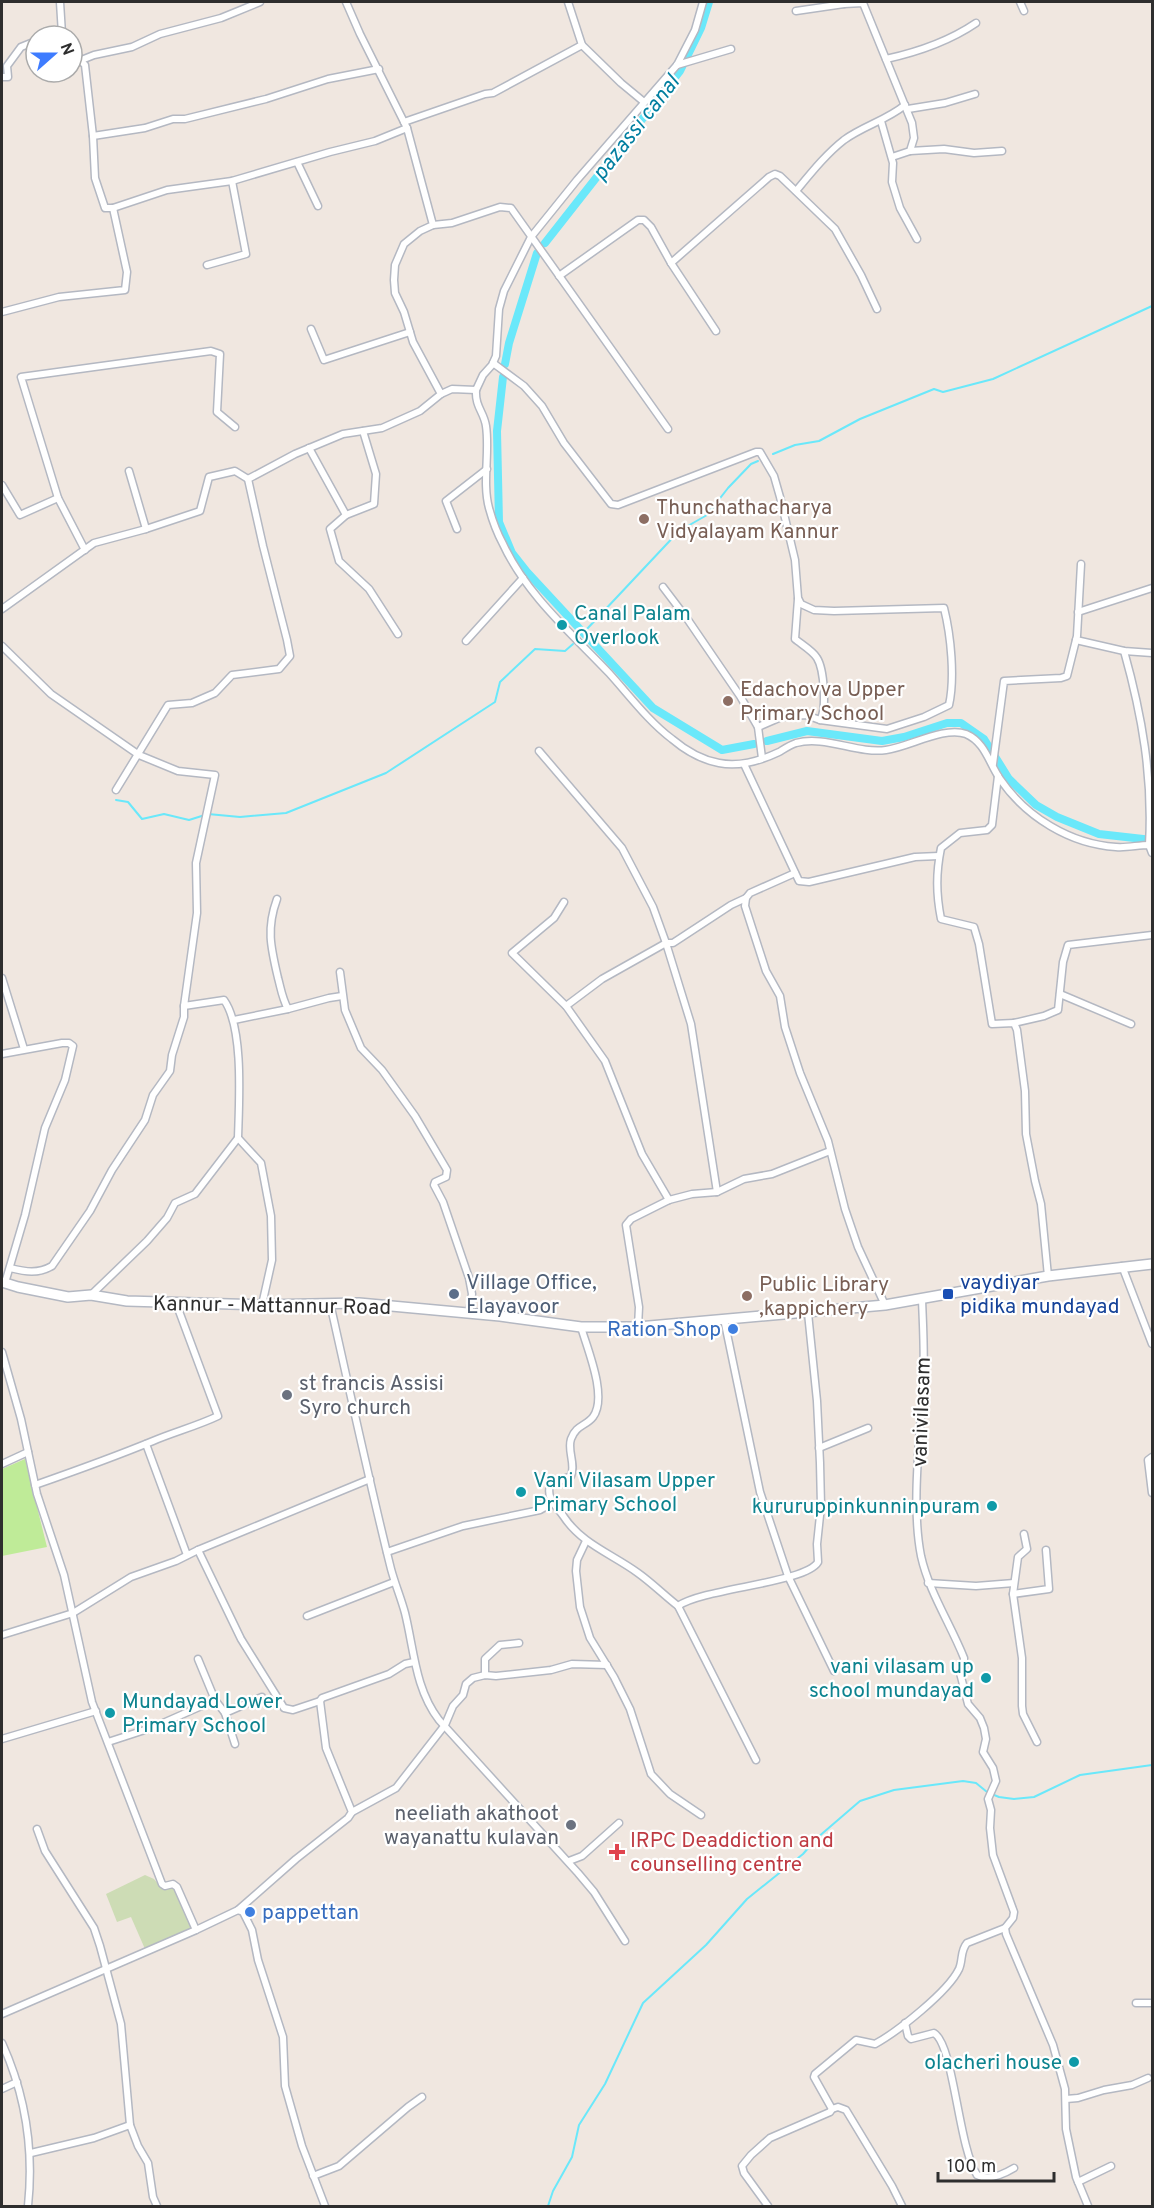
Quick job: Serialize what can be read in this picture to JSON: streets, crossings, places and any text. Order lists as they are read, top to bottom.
{
  "streets": {
    "main road": ["Kannur - Mattannur Road"],
    "street": ["vanivilasam"]
  },
  "crossings": [
    ["Kannur - Mattannur Road", "vanivilasam"]
  ],
  "water": ["pazassi canal"],
  "places": {
    "other": [
      "Thunchathacharya Vidyalayam Kannur",
      "Canal Palam Overlook",
      "Edachovva Upper Primary School",
      "Village Office, Elayavoor",
      "Public Library ,kappichery",
      "Ration Shop",
      "st francis Assisi Syro church",
      "Vani Vilasam Upper Primary School",
      "kururuppinkunninpuram",
      "vani vilasam up school mundayad",
      "Mundayad Lower Primary School",
      "neeliath akathoot wayanattu kulavan",
      "pappettan",
      "olacheri house"
    ],
    "transit": ["vaydiyar pidika mundayad"],
    "health": ["IRPC Deaddiction and counselling centre"]
  },
  "scale_bar": "100 m",
  "north": "right"
}
